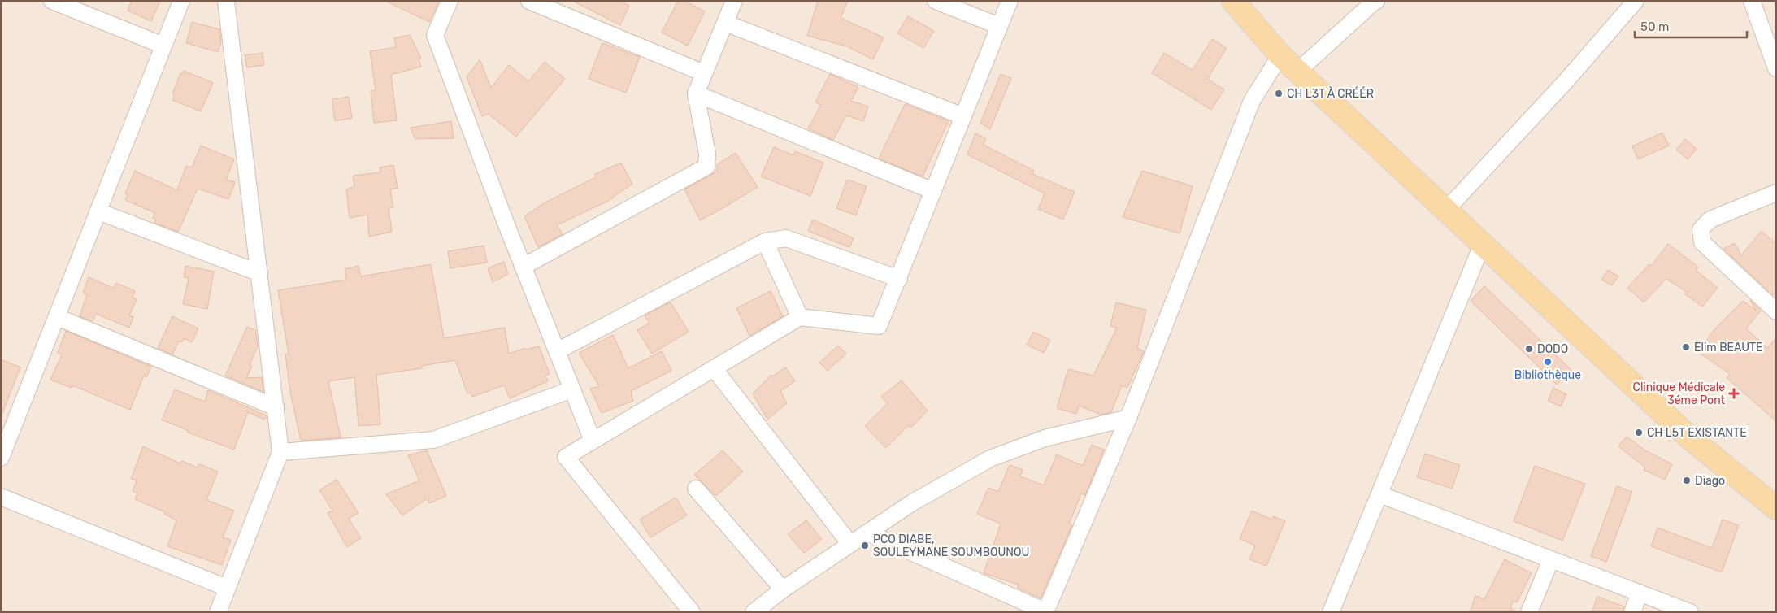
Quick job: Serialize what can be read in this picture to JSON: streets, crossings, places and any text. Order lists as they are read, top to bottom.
{
  "places": {
    "other": [
      "CH L3T À CRÉÉR",
      "Elim BEAUTE",
      "DODO",
      "Bibliothèque",
      "CH L5T EXISTANTE",
      "Diago",
      "PCO DIABE, SOULEYMANE SOUMBOUNOU"
    ],
    "health": ["Clinique Médicale 3éme Pont"]
  },
  "scale_bar": "50 m"
}
